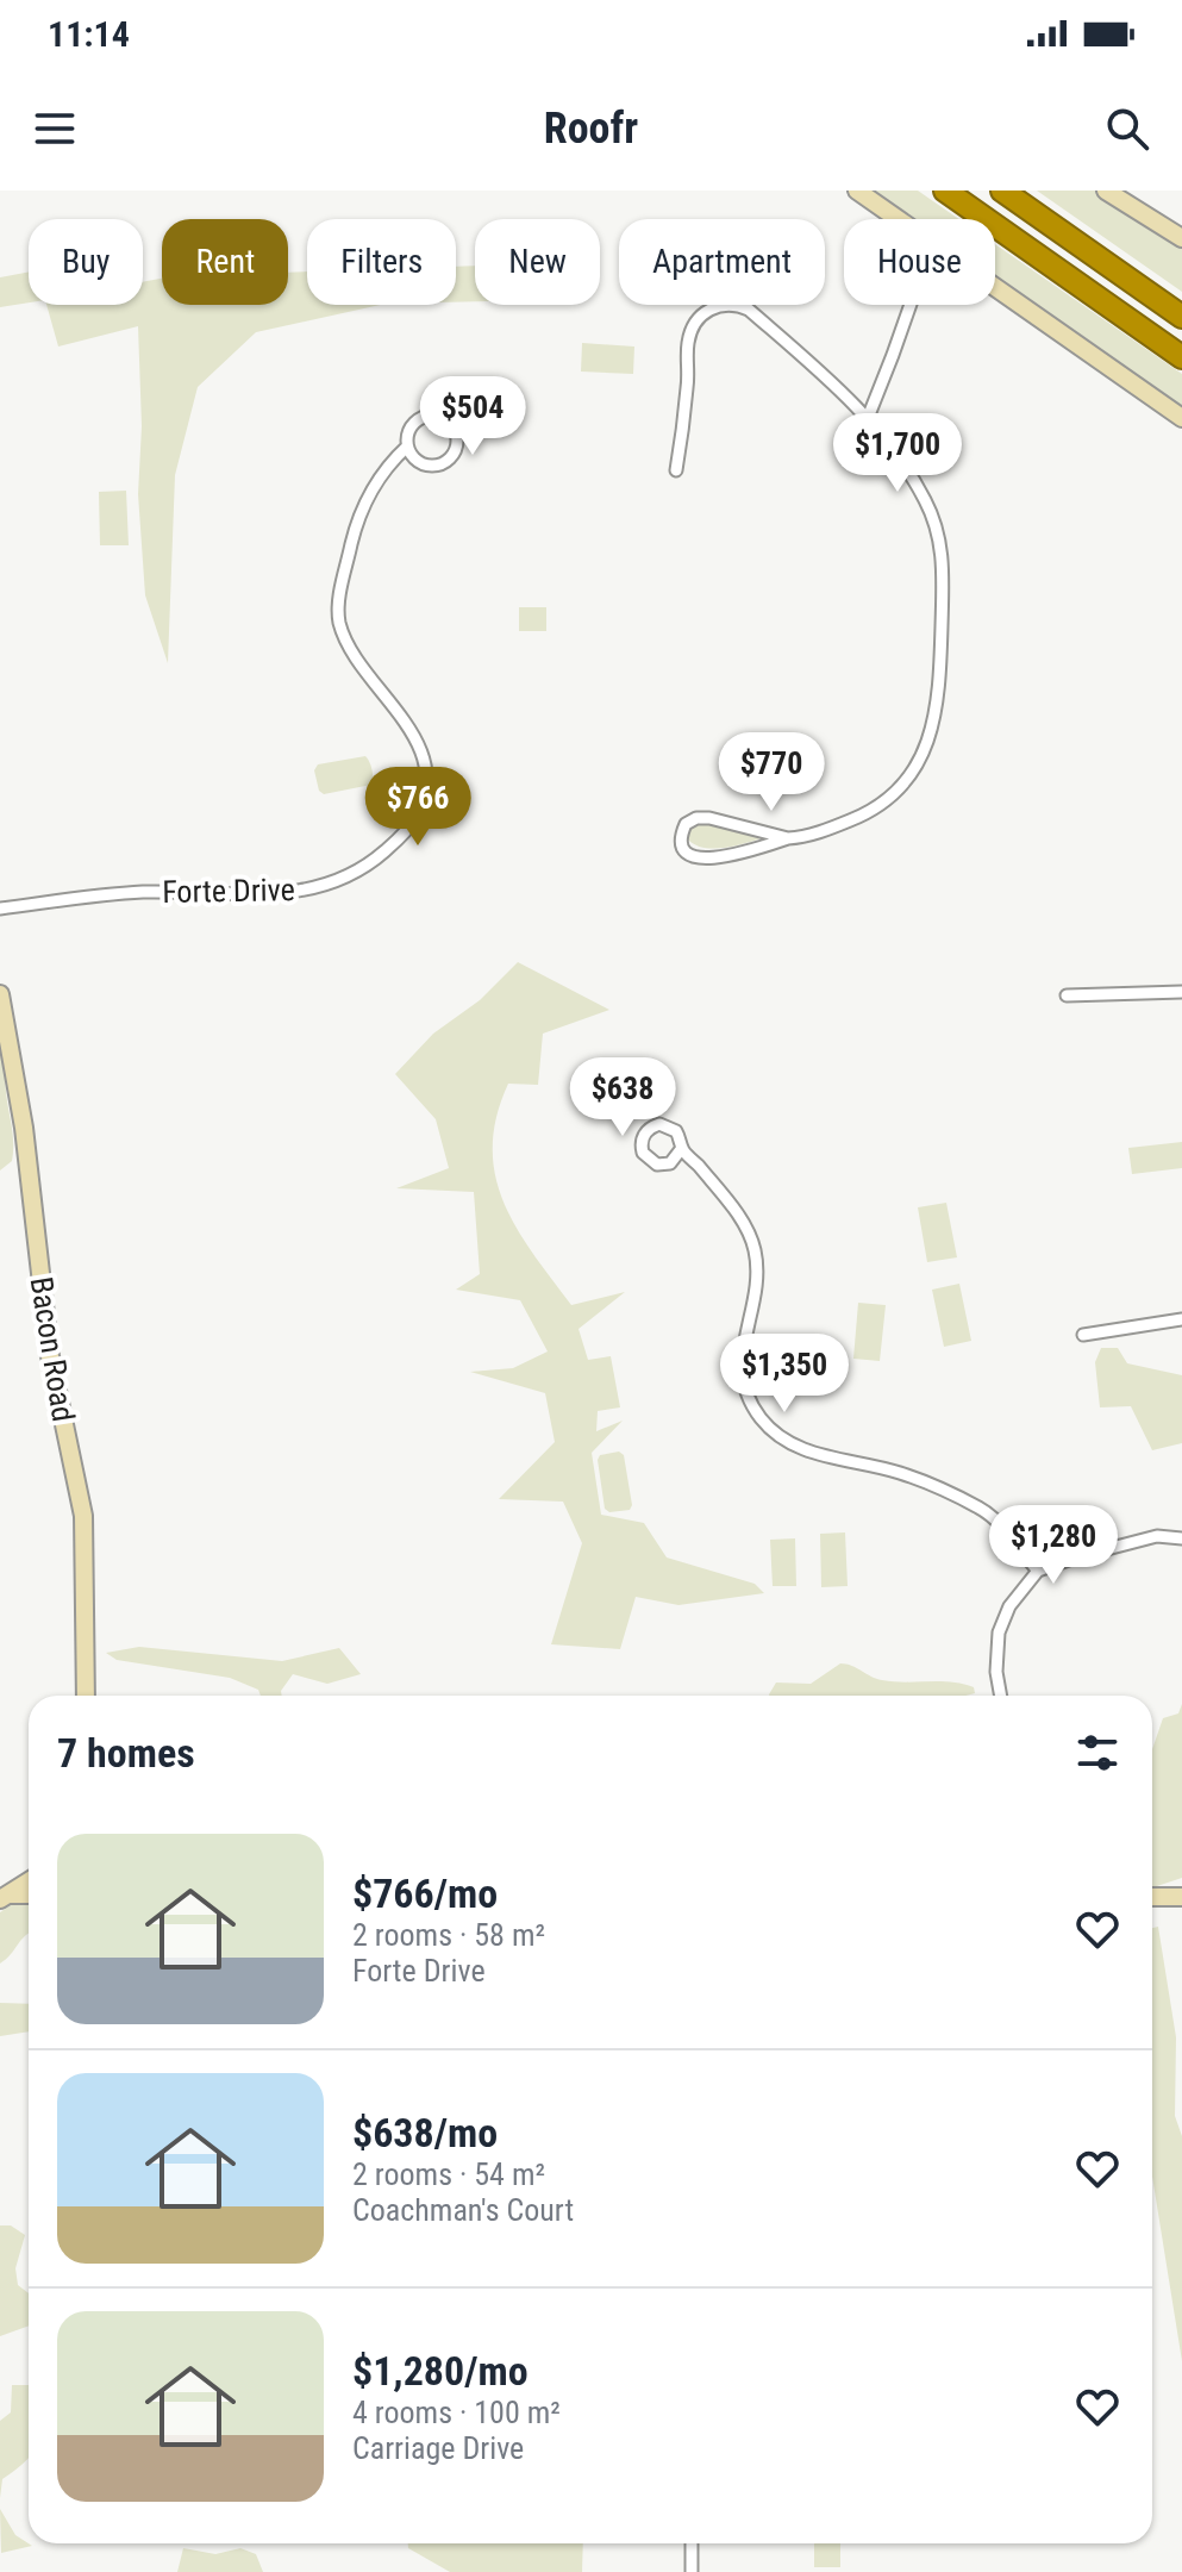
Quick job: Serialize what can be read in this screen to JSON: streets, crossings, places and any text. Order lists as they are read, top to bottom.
{
  "streets": {
    "street": ["Forte Drive", "Bacon Road"]
  },
  "page": {
    "status": "11:14",
    "header": "Roofr",
    "chip": [
      "Buy",
      "Rent",
      "Filters",
      "New",
      "Apartment",
      "House"
    ],
    "price": [
      "$504",
      "$1,700",
      "$770",
      "$766",
      "$638",
      "$1,350",
      "$1,280"
    ],
    "heading": "7 homes",
    "list": [
      {
        "name": "$766/mo",
        "note": "2 rooms · 58 m² · Forte Drive"
      },
      {
        "name": "$638/mo",
        "note": "2 rooms · 54 m² · Coachman's Court"
      },
      {
        "name": "$1,280/mo",
        "note": "4 rooms · 100 m² · Carriage Drive"
      }
    ]
  }
}
